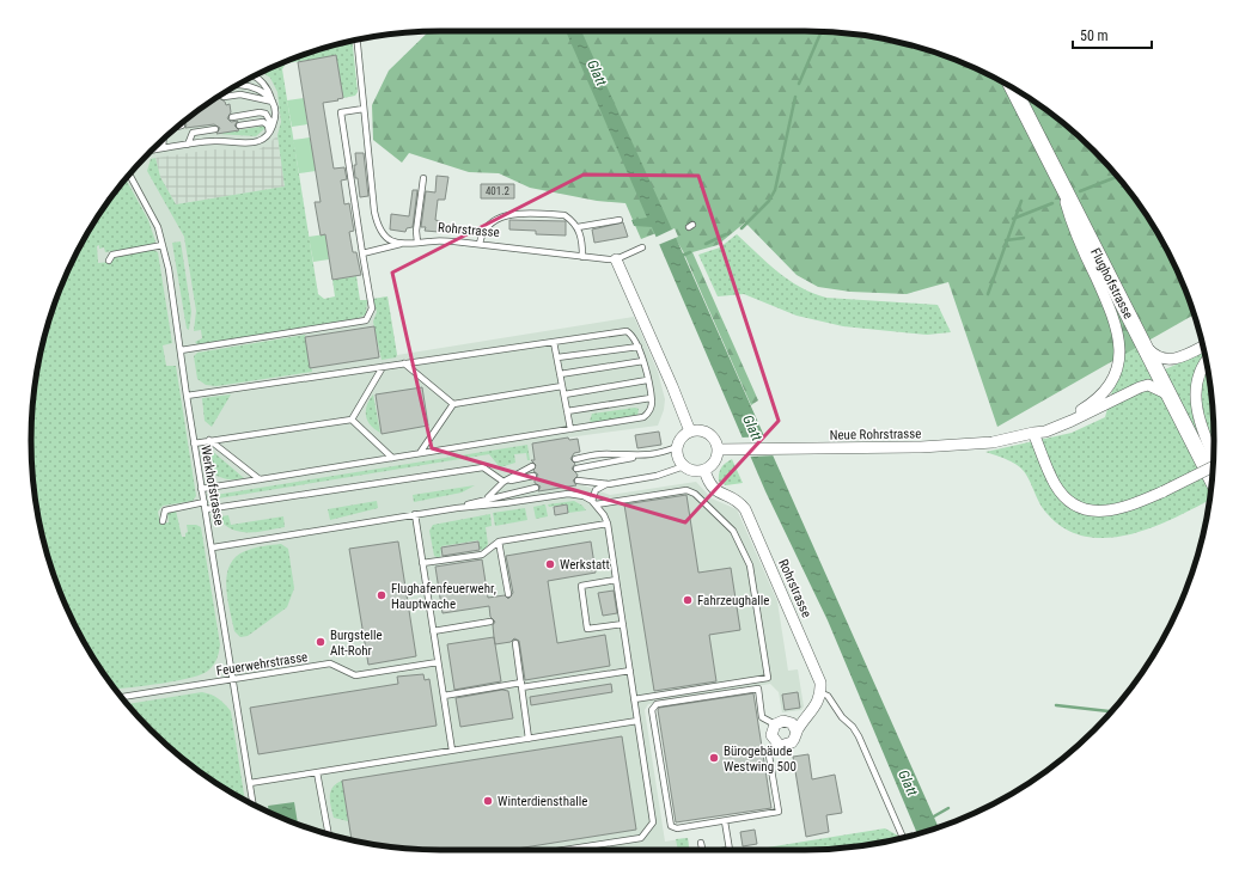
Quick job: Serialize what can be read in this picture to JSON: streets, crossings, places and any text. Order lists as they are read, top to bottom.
{
  "streets": {
    "main road": ["Flughofstrasse"],
    "street": ["Rohrstrasse", "Neue Rohrstrasse"],
    "lane": ["Werkhofstrasse", "Feuerwehrstrasse"]
  },
  "crossings": [
    ["Rohrstrasse", "Neue Rohrstrasse"],
    ["Flughofstrasse", "Neue Rohrstrasse"],
    ["Werkhofstrasse", "Feuerwehrstrasse"]
  ],
  "water": ["Glatt"],
  "places": [
    "Werkstatt",
    "Flughafenfeuerwehr, Hauptwache",
    "Fahrzeughalle",
    "Burgstelle Alt-Rohr",
    "Bürogebäude Westwing 500",
    "Winterdiensthalle"
  ],
  "house_numbers": ["401.2"],
  "scale_bar": "50 m"
}
